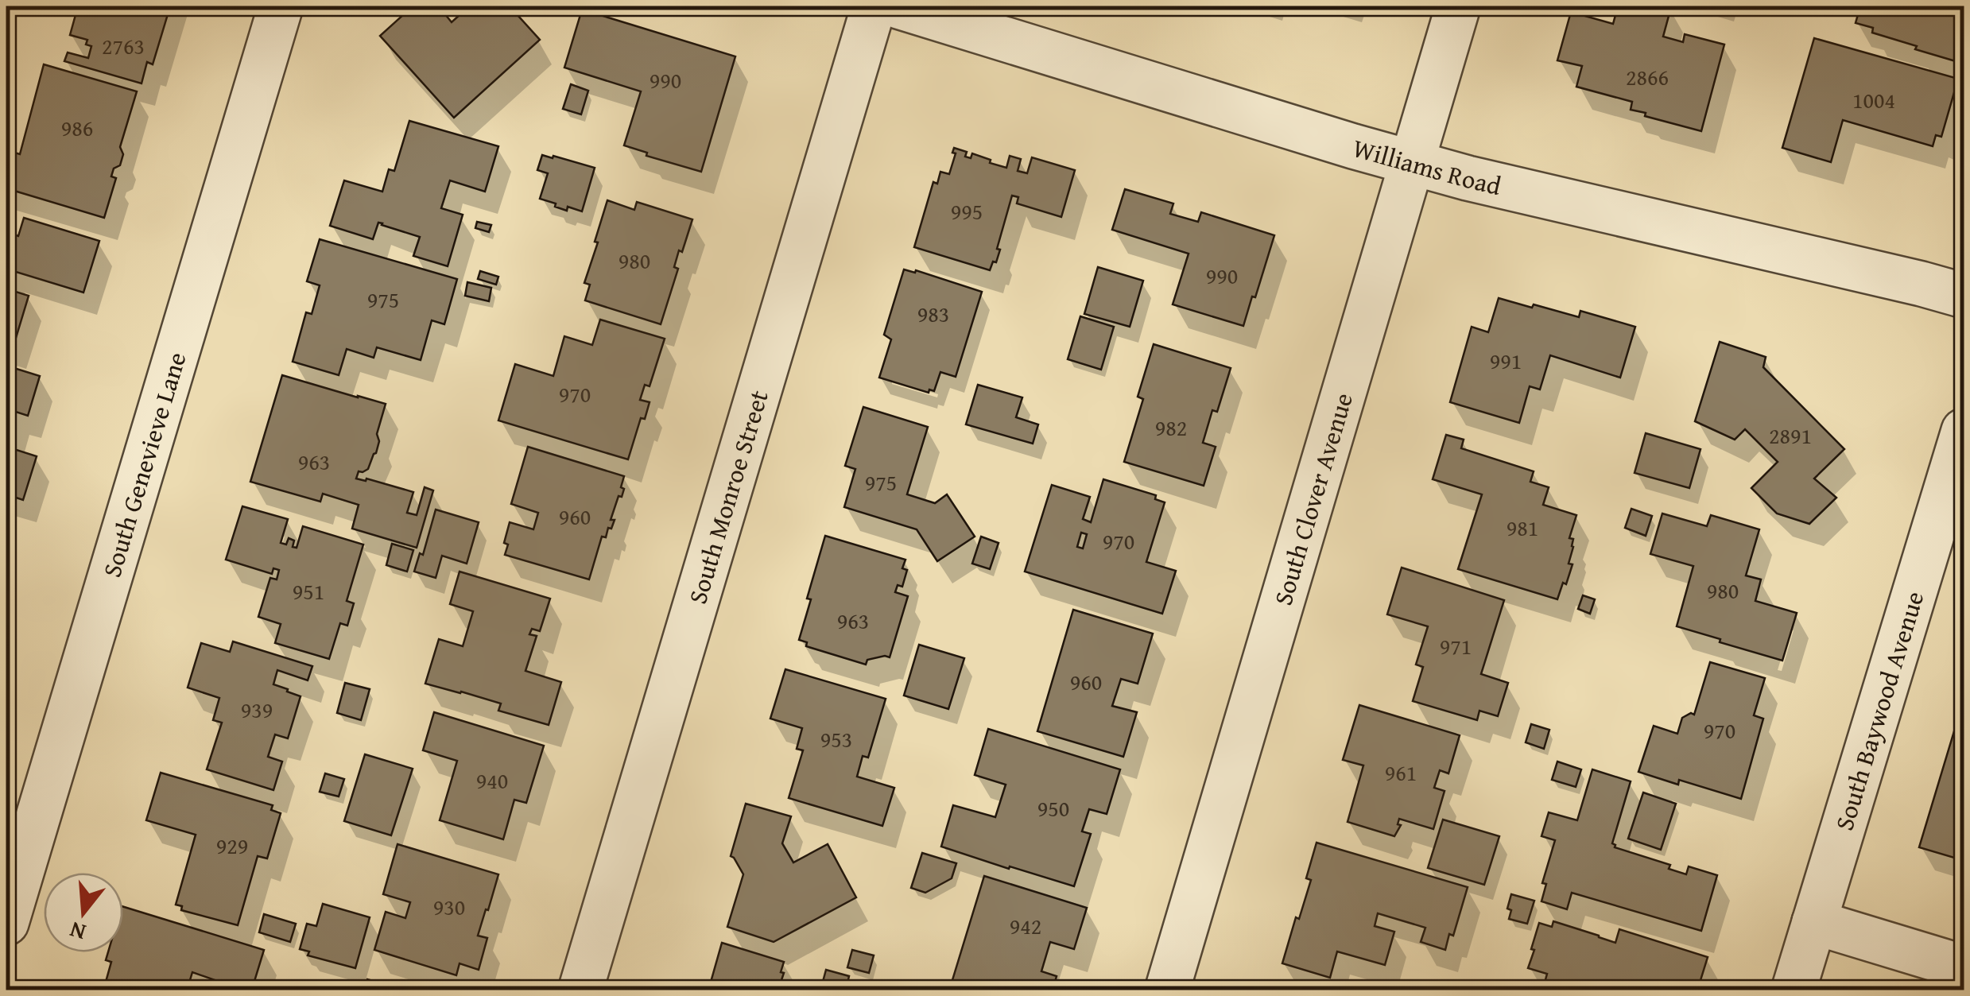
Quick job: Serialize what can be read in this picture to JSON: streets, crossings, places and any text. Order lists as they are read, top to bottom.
{
  "streets": {
    "street": [
      "Williams Road",
      "South Genevieve Lane",
      "South Monroe Street",
      "South Clover Avenue",
      "South Baywood Avenue"
    ]
  },
  "crossings": [
    ["Williams Road", "South Clover Avenue"]
  ],
  "house_numbers": [
    "2763",
    "2866",
    "990",
    "1004",
    "986",
    "995",
    "980",
    "990",
    "975",
    "983",
    "991",
    "970",
    "982",
    "2891",
    "963",
    "975",
    "960",
    "981",
    "970",
    "980",
    "951",
    "963",
    "971",
    "960",
    "939",
    "970",
    "953",
    "961",
    "940",
    "950",
    "929",
    "930",
    "942"
  ],
  "north": "bottom"
}
